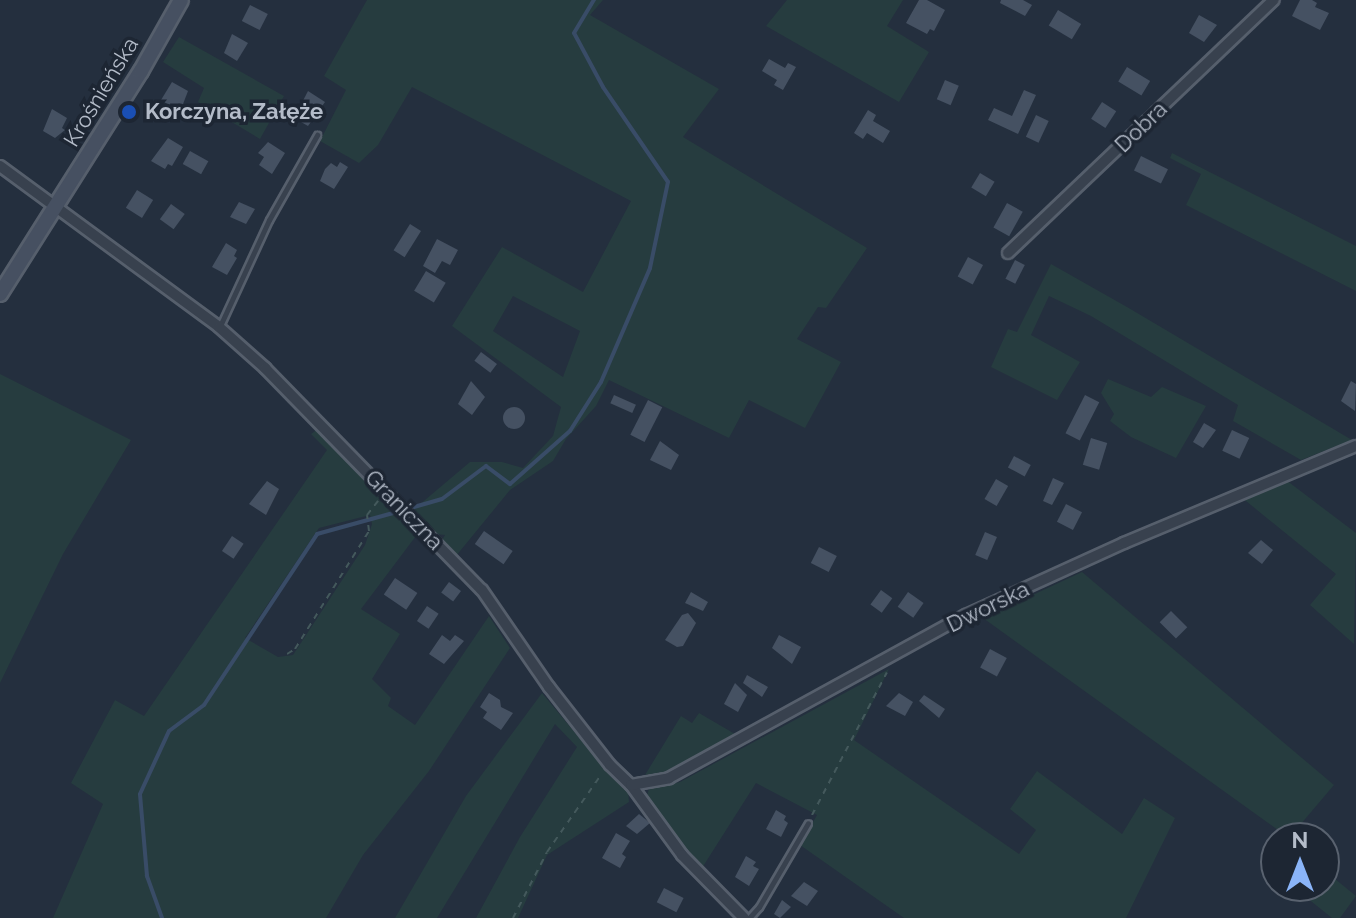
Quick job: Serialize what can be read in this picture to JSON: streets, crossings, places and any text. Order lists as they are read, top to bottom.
{
  "streets": {
    "main road": ["Krośnieńska"],
    "street": ["Dobra", "Graniczna", "Dworska"]
  },
  "crossings": [
    ["Krośnieńska", "Graniczna"],
    ["Graniczna", "Dworska"]
  ],
  "places": ["Korczyna, Załęże"],
  "north": "top"
}
